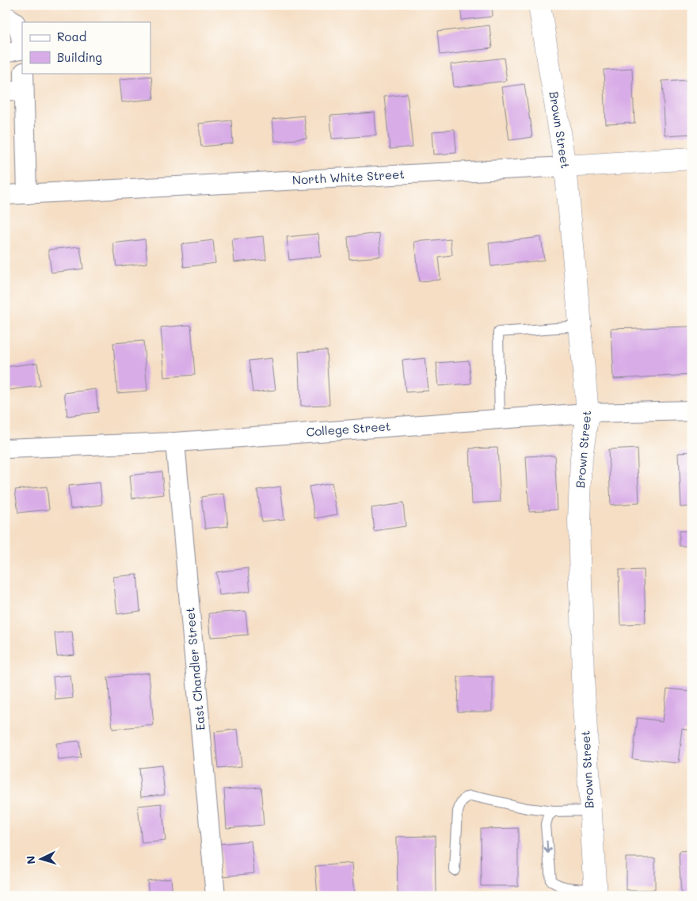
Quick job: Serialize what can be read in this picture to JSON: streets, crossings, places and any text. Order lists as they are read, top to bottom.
{
  "streets": {
    "street": [
      "Brown Street",
      "North White Street",
      "College Street",
      "East Chandler Street"
    ]
  },
  "crossings": [
    ["Brown Street", "North White Street"],
    ["Brown Street", "College Street"],
    ["College Street", "East Chandler Street"]
  ],
  "legend": ["Road", "Building"],
  "north": "left"
}
